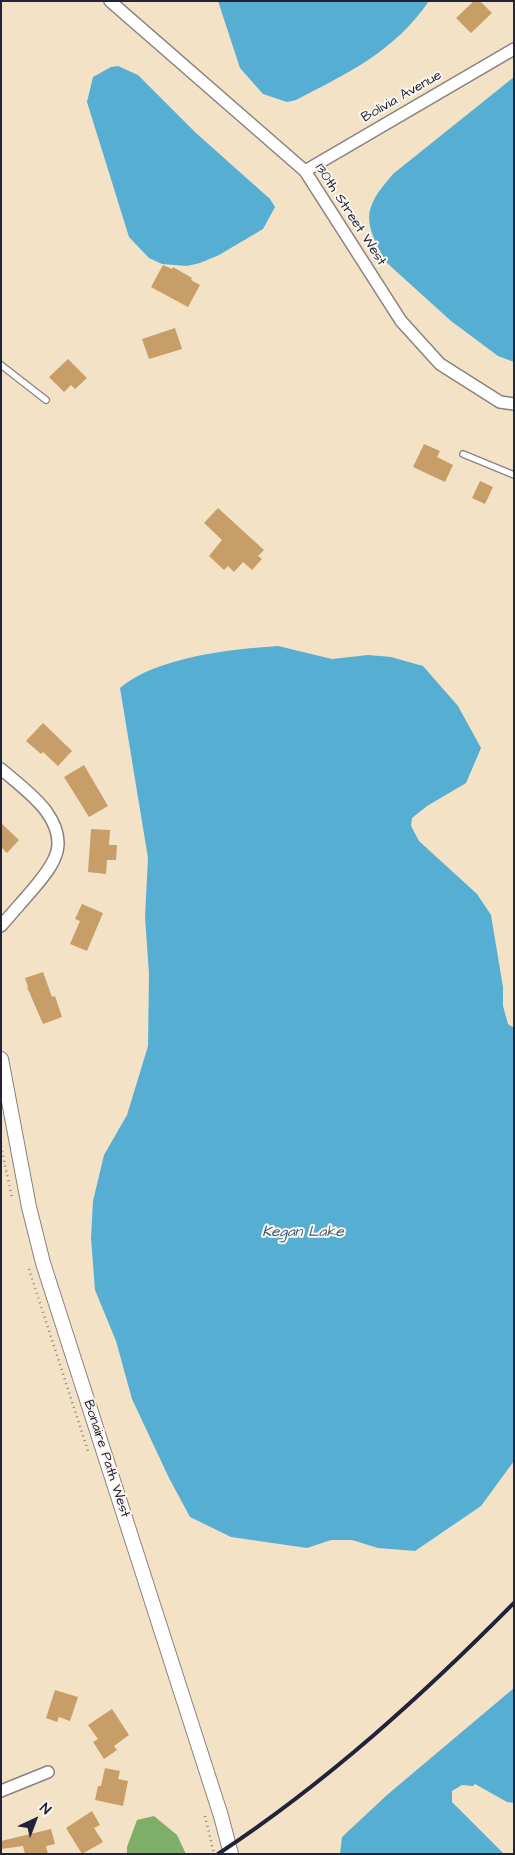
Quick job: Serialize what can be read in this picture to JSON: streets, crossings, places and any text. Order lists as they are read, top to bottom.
{
  "streets": {
    "street": ["Bolivia Avenue", "130th Street West", "Bonaire Path West"]
  },
  "crossings": [
    ["Bolivia Avenue", "130th Street West"]
  ],
  "water": ["Kegan Lake"],
  "north": "top right"
}
